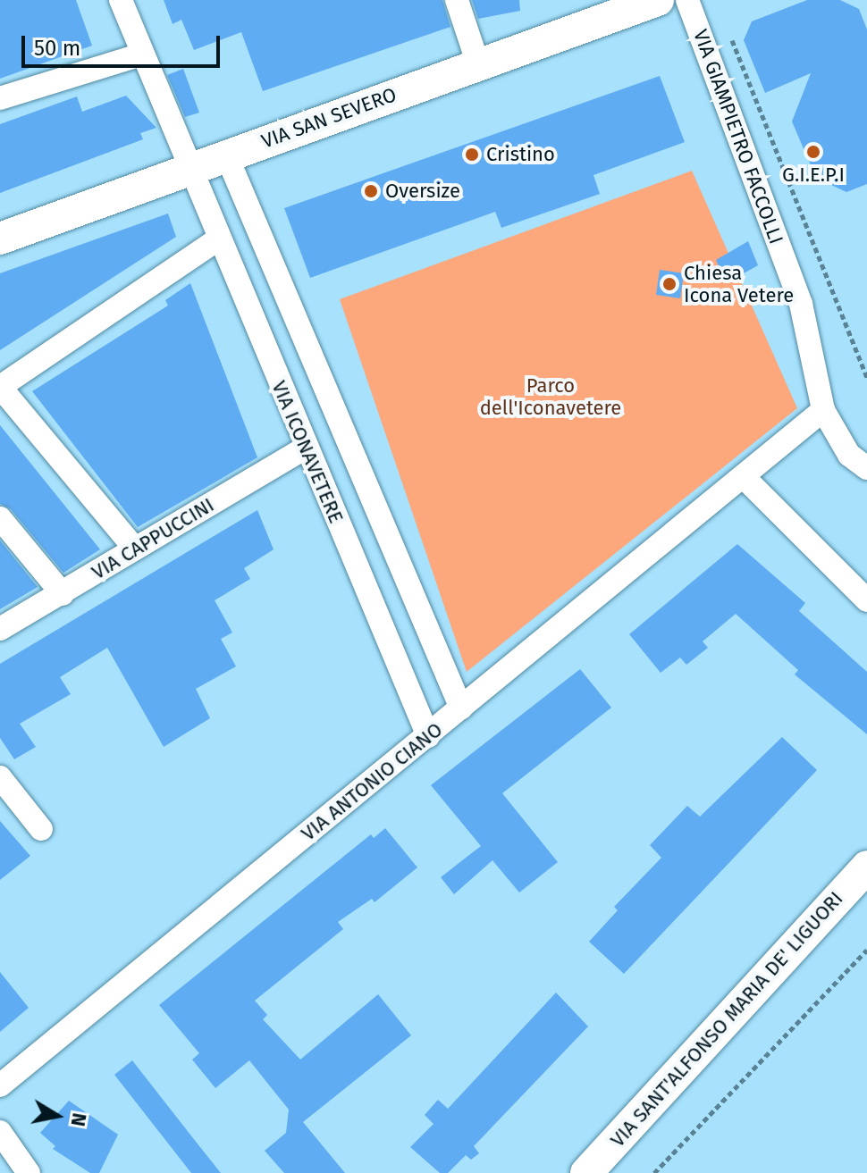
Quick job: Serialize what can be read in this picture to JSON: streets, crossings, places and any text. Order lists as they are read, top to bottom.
{
  "streets": {
    "street": [
      "VIA SAN SEVERO",
      "VIA GIAMPIETRO FACCOLLI",
      "VIA ICONAVETERE",
      "VIA CAPPUCCINI",
      "VIA ANTONIO CIANO",
      "VIA SANT'ALFONSO MARIA DE' LIGUORI"
    ]
  },
  "crossings": [
    ["VIA SAN SEVERO", "VIA ICONAVETERE"],
    ["VIA GIAMPIETRO FACCOLLI", "VIA ANTONIO CIANO"],
    ["VIA ICONAVETERE", "VIA CAPPUCCINI"],
    ["VIA ICONAVETERE", "VIA ANTONIO CIANO"]
  ],
  "parks": ["Parco dell'Iconavetere"],
  "places": [
    "G.I.E.P.I",
    "Cristino",
    "Oversize",
    "Chiesa Icona Vetere"
  ],
  "scale_bar": "50 m",
  "north": "right"
}
